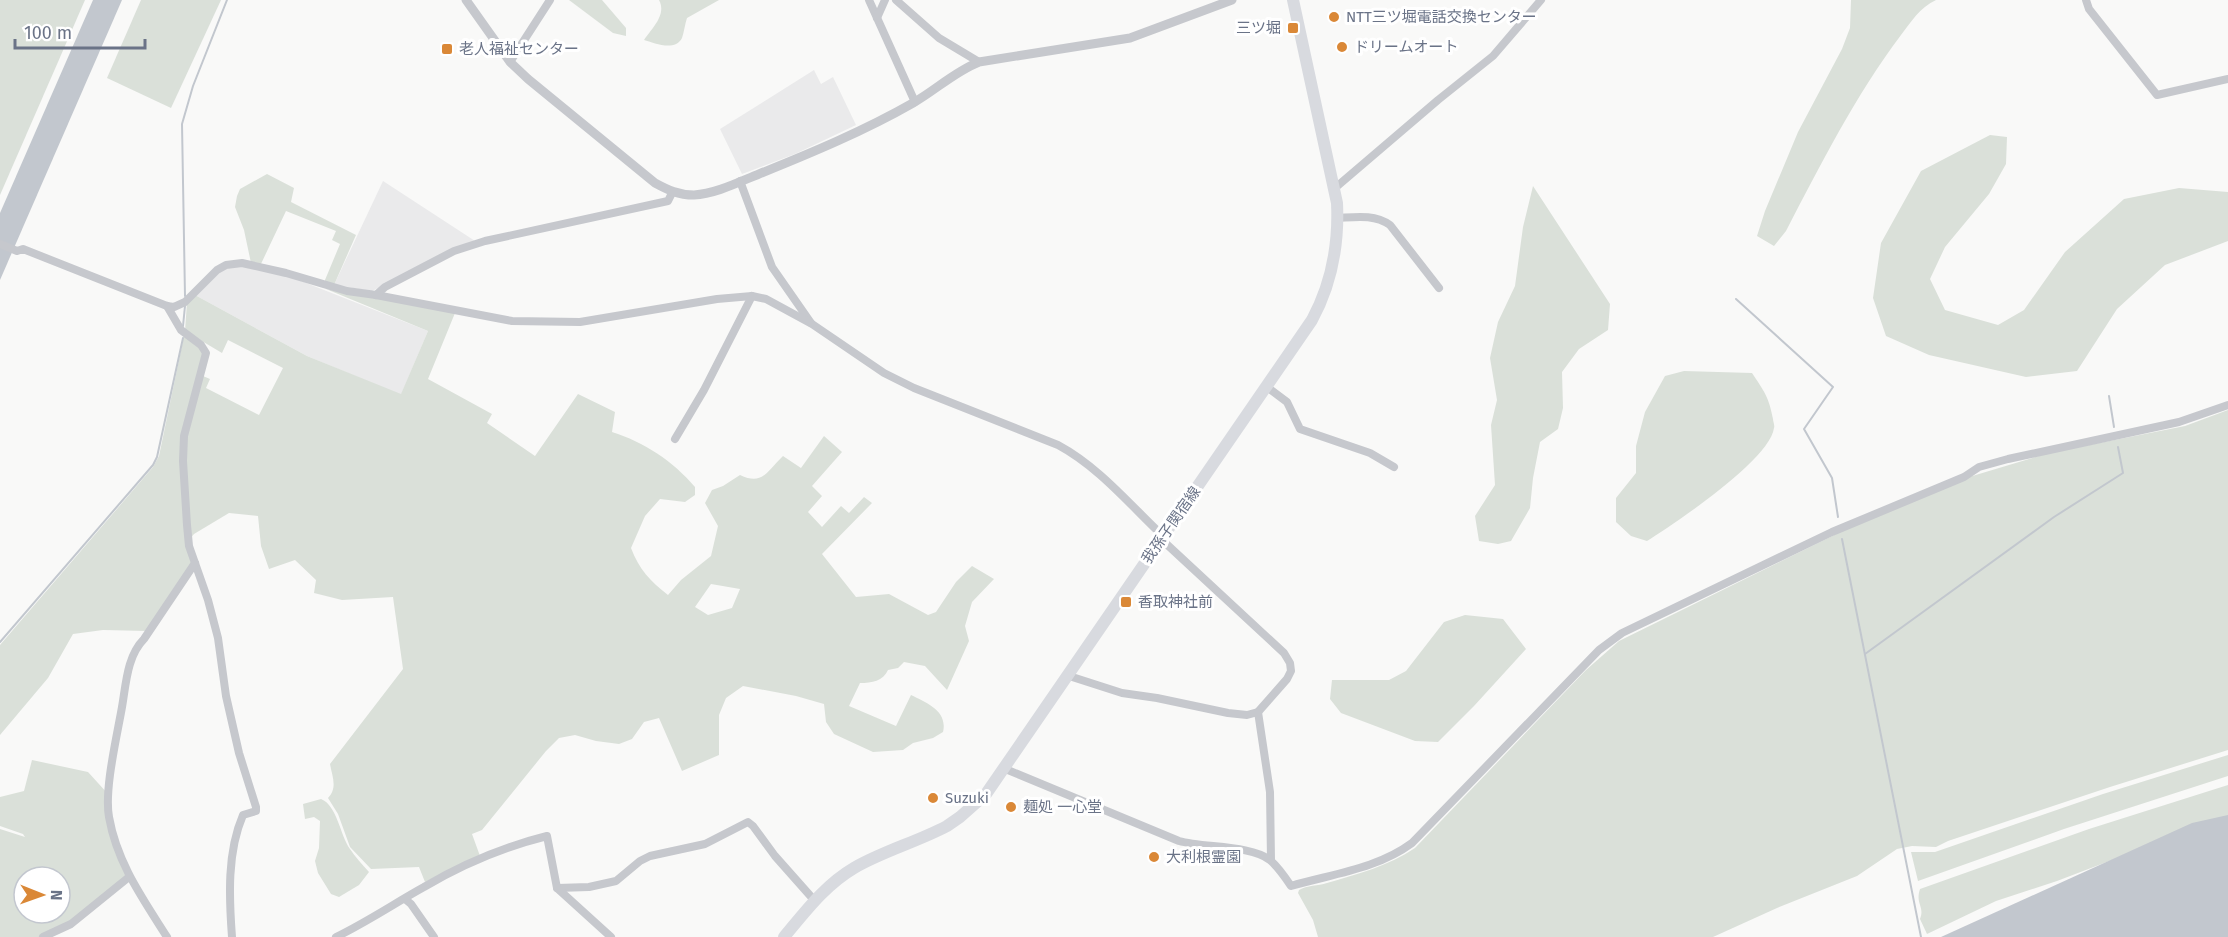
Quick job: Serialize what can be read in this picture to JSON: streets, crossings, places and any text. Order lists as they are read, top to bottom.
{
  "streets": {
    "main road": ["我孫子関宿線"]
  },
  "places": {
    "other": [
      "NTT三ツ堀電話交換センター",
      "ドリームオート",
      "Suzuki",
      "麺処 一心堂",
      "大利根霊園"
    ],
    "transit": ["三ツ堀", "老人福祉センター", "香取神社前"]
  },
  "scale_bar": "100 m",
  "north": "right"
}
